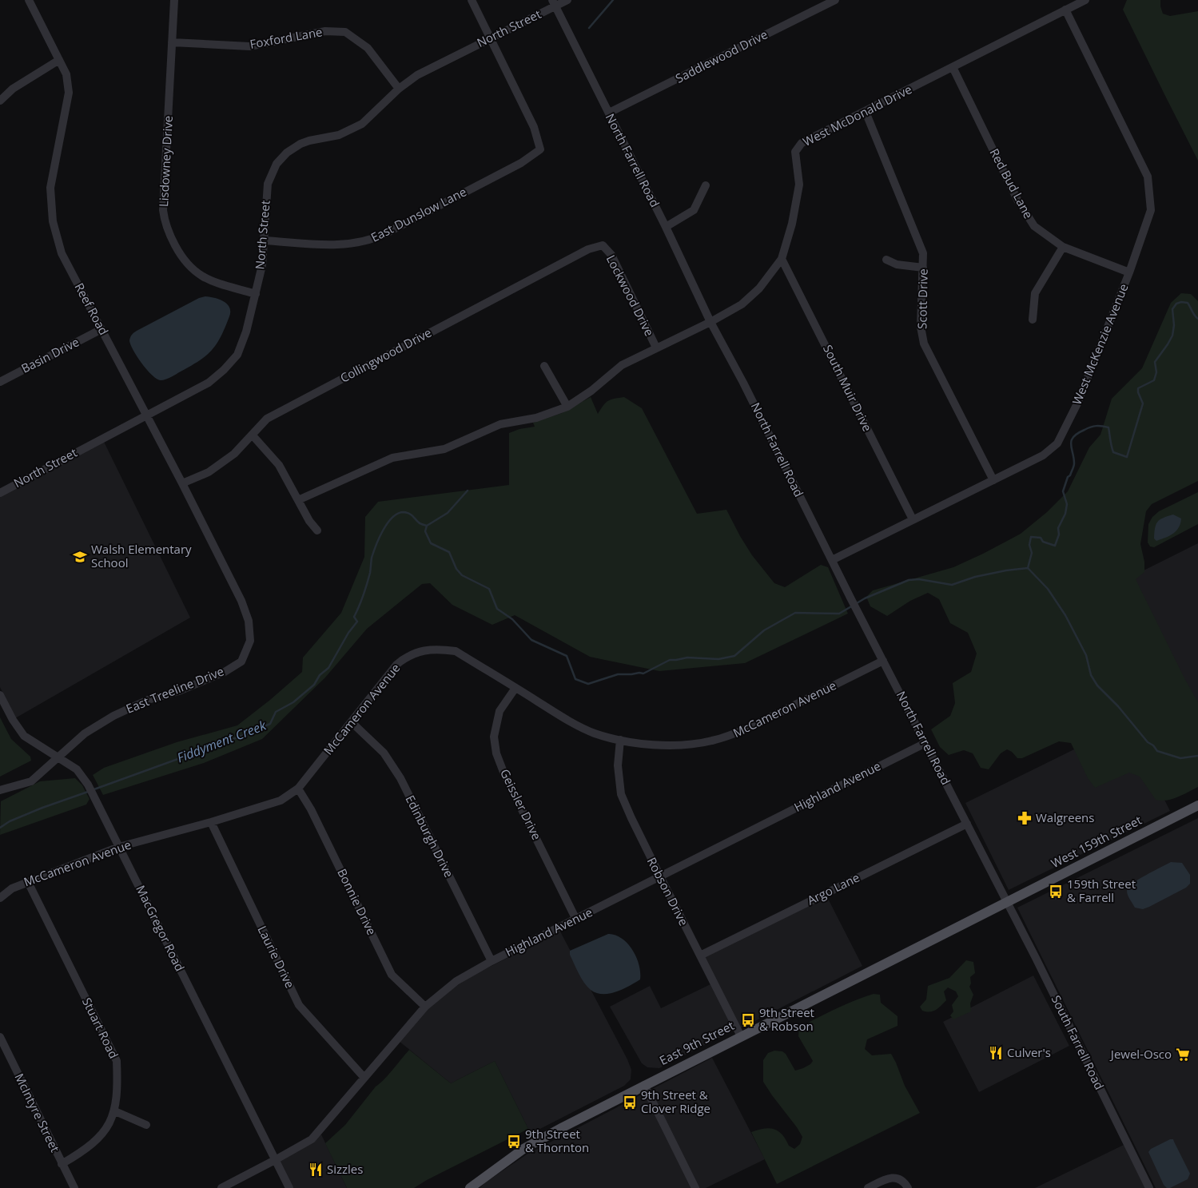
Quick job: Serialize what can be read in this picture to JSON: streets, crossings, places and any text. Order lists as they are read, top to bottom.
{
  "streets": {
    "main road": ["West 159th Street", "East 9th Street"],
    "street": [
      "North Street",
      "Foxford Lane",
      "Saddlewood Drive",
      "West McDonald Drive",
      "North Farrell Road",
      "Lisdowney Drive",
      "Red Bud Lane",
      "East Dunslow Lane",
      "Lockwood Drive",
      "Scott Drive",
      "Reef Road",
      "West McKenzie Avenue",
      "Basin Drive",
      "Collingwood Drive",
      "South Muir Drive",
      "East Treeline Drive",
      "McCameron Avenue",
      "Highland Avenue",
      "Geissler Drive",
      "Edinburgh Drive",
      "Argo Lane",
      "Robson Drive",
      "Bonnie Drive",
      "MacGregor Road",
      "Laurie Drive",
      "Stuart Road",
      "South Farrell Road",
      "McIntyre Street"
    ]
  },
  "crossings": [
    ["North Street", "Foxford Lane"],
    ["North Street", "North Farrell Road"],
    ["North Street", "Lisdowney Drive"],
    ["North Street", "East Dunslow Lane"],
    ["North Street", "Reef Road"],
    ["Foxford Lane", "Lisdowney Drive"],
    ["Saddlewood Drive", "North Farrell Road"],
    ["West McDonald Drive", "North Farrell Road"],
    ["West McDonald Drive", "Red Bud Lane"],
    ["West McDonald Drive", "Lockwood Drive"],
    ["West McDonald Drive", "Scott Drive"],
    ["West McDonald Drive", "West McKenzie Avenue"],
    ["West McDonald Drive", "South Muir Drive"],
    ["North Farrell Road", "West McKenzie Avenue"],
    ["North Farrell Road", "McCameron Avenue"],
    ["North Farrell Road", "Highland Avenue"],
    ["North Farrell Road", "West 159th Street"],
    ["North Farrell Road", "Argo Lane"],
    ["North Farrell Road", "South Farrell Road"],
    ["North Farrell Road", "East 9th Street"],
    ["Red Bud Lane", "West McKenzie Avenue"],
    ["Lockwood Drive", "Collingwood Drive"],
    ["Scott Drive", "West McKenzie Avenue"],
    ["Reef Road", "Basin Drive"],
    ["Reef Road", "Collingwood Drive"],
    ["Reef Road", "East Treeline Drive"],
    ["West McKenzie Avenue", "South Muir Drive"],
    ["East Treeline Drive", "MacGregor Road"],
    ["McCameron Avenue", "Geissler Drive"],
    ["McCameron Avenue", "Edinburgh Drive"],
    ["McCameron Avenue", "Robson Drive"],
    ["McCameron Avenue", "Bonnie Drive"],
    ["McCameron Avenue", "MacGregor Road"],
    ["McCameron Avenue", "Laurie Drive"],
    ["McCameron Avenue", "Stuart Road"],
    ["Highland Avenue", "Geissler Drive"],
    ["Highland Avenue", "Edinburgh Drive"],
    ["Highland Avenue", "Robson Drive"],
    ["Highland Avenue", "Bonnie Drive"],
    ["Highland Avenue", "MacGregor Road"],
    ["Highland Avenue", "Laurie Drive"],
    ["West 159th Street", "South Farrell Road"],
    ["West 159th Street", "East 9th Street"],
    ["Argo Lane", "Robson Drive"],
    ["Robson Drive", "East 9th Street"],
    ["Stuart Road", "McIntyre Street"],
    ["South Farrell Road", "East 9th Street"]
  ],
  "water": ["Fiddyment Creek"],
  "places": {
    "school or university": ["Walsh Elementary School"],
    "pharmacy": ["Walgreens"],
    "bus stop": [
      "159th Street & Farrell",
      "9th Street & Robson",
      "9th Street & Clover Ridge",
      "9th Street & Thornton"
    ],
    "restaurant": ["Culver's", "Sizzles"],
    "supermarket": ["Jewel-Osco"]
  }
}
